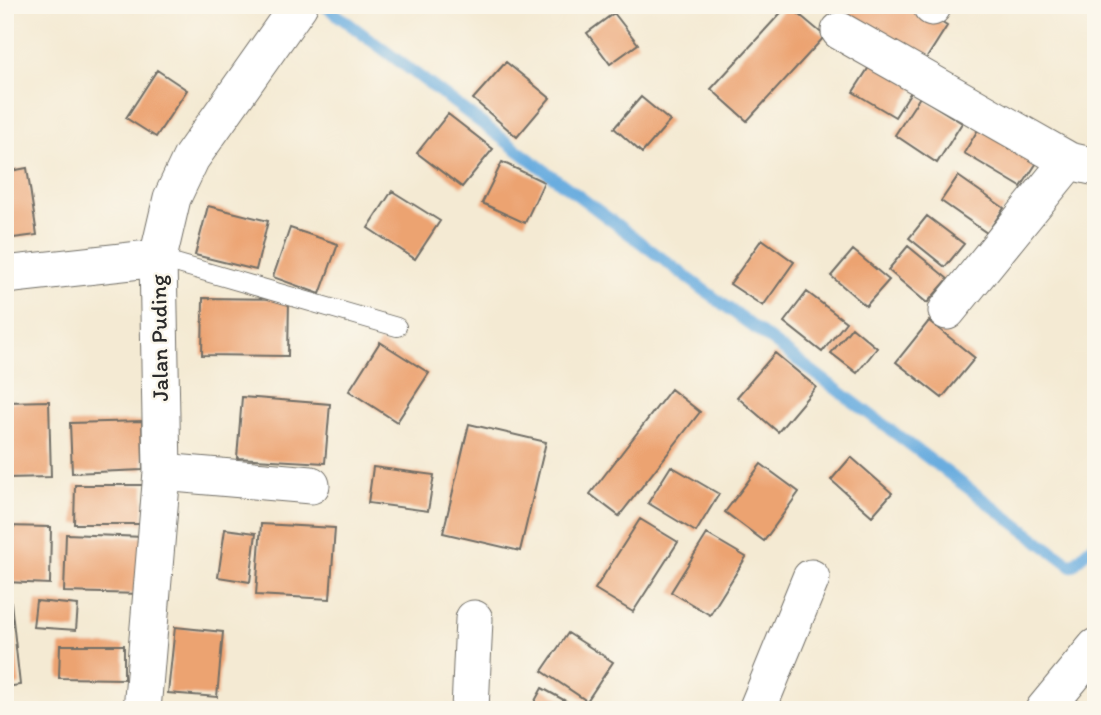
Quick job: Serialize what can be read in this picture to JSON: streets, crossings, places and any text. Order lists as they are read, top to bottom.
{
  "streets": {
    "street": ["Jalan Puding"]
  }
}
